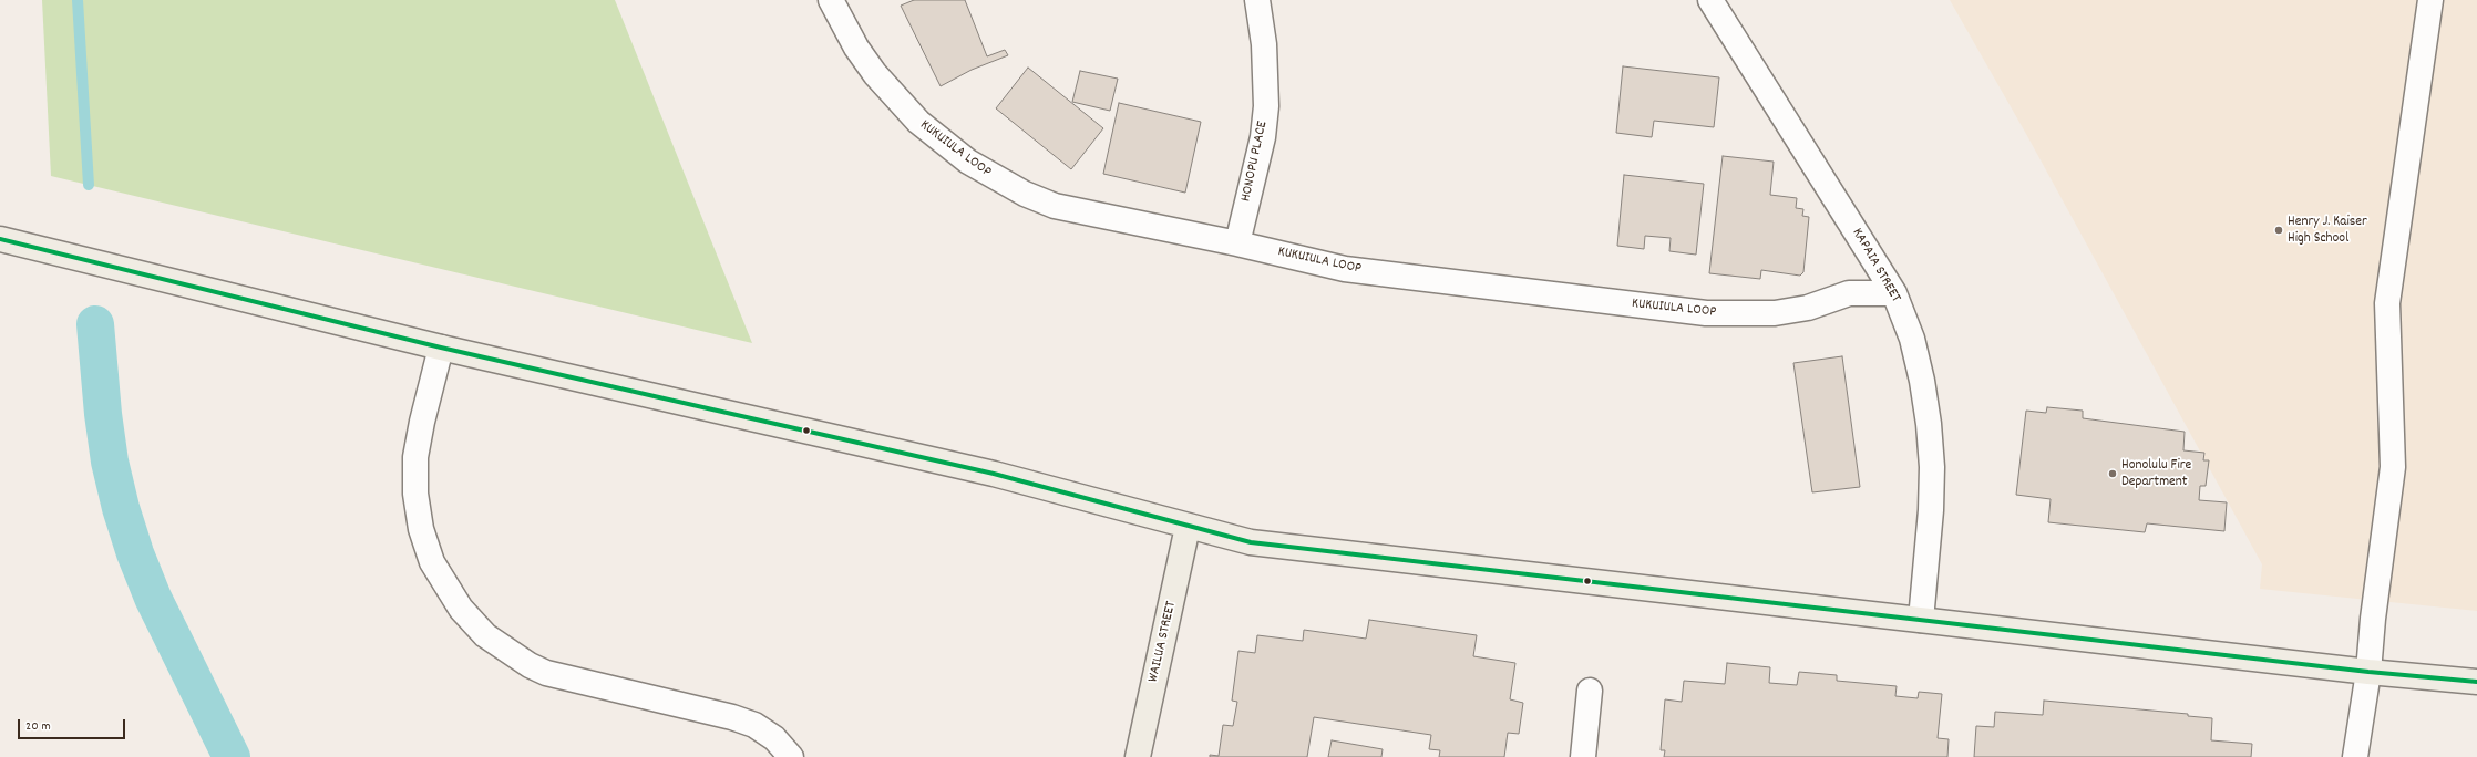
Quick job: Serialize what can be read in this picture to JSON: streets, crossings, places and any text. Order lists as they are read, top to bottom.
{
  "streets": {
    "main road": ["WAILUA STREET"],
    "street": ["KUKUIULA LOOP", "HONOPU PLACE", "KAPAIA STREET"]
  },
  "crossings": [
    ["KUKUIULA LOOP", "HONOPU PLACE"],
    ["KUKUIULA LOOP", "KAPAIA STREET"]
  ],
  "places": ["Henry J. Kaiser High School", "Honolulu Fire Department"],
  "scale_bar": "20 m"
}
